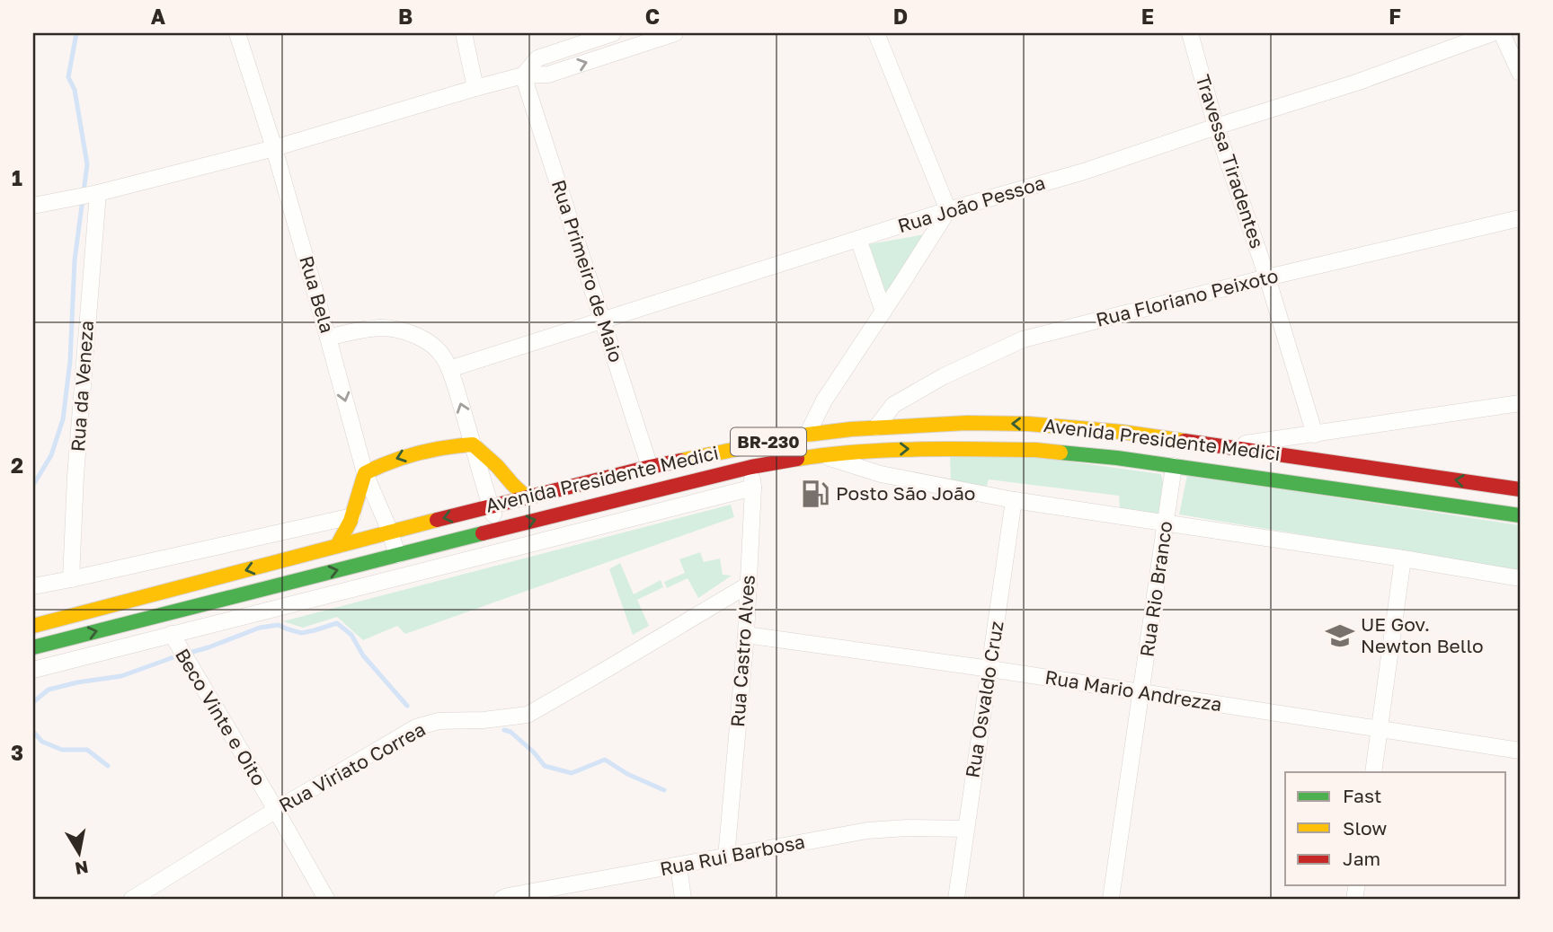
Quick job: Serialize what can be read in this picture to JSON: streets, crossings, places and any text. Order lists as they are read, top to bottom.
{
  "streets": {
    "main road": ["Avenida Presidente Medici", "BR-230"],
    "street": [
      "Travessa Tiradentes",
      "Rua João Pessoa",
      "Rua Primeiro de Maio",
      "Rua Bela",
      "Rua Floriano Peixoto",
      "Rua da Veneza",
      "Rua Rio Branco",
      "Rua Castro Alves",
      "Rua Mario Andrezza",
      "Rua Osvaldo Cruz",
      "Beco Vinte e Oito",
      "Rua Viriato Correa",
      "Rua Rui Barbosa"
    ]
  },
  "crossings": [
    ["Travessa Tiradentes", "Rua João Pessoa"],
    ["Travessa Tiradentes", "Rua Floriano Peixoto"],
    ["Rua João Pessoa", "Rua Primeiro de Maio"],
    ["Rua Primeiro de Maio", "Avenida Presidente Medici"],
    ["Rua Bela", "Avenida Presidente Medici"],
    ["Rua Floriano Peixoto", "Avenida Presidente Medici"],
    ["Avenida Presidente Medici", "Rua Rio Branco"],
    ["Avenida Presidente Medici", "Rua Castro Alves"],
    ["Avenida Presidente Medici", "Rua Osvaldo Cruz"],
    ["Rua Rio Branco", "Rua Mario Andrezza"],
    ["Rua Castro Alves", "Rua Mario Andrezza"],
    ["Rua Castro Alves", "Rua Viriato Correa"],
    ["Rua Castro Alves", "Rua Rui Barbosa"],
    ["Rua Mario Andrezza", "Rua Osvaldo Cruz"],
    ["Rua Osvaldo Cruz", "Rua Rui Barbosa"],
    ["Beco Vinte e Oito", "Rua Viriato Correa"]
  ],
  "places": {
    "fuel station": ["Posto São João"],
    "school or university": ["UE Gov. Newton Bello"]
  },
  "legend": ["Fast", "Slow", "Jam"],
  "north": "bottom",
  "grid": {
    "columns": [
      "A",
      "B",
      "C",
      "D",
      "E",
      "F"
    ],
    "rows": ["1", "2", "3"]
  }
}
